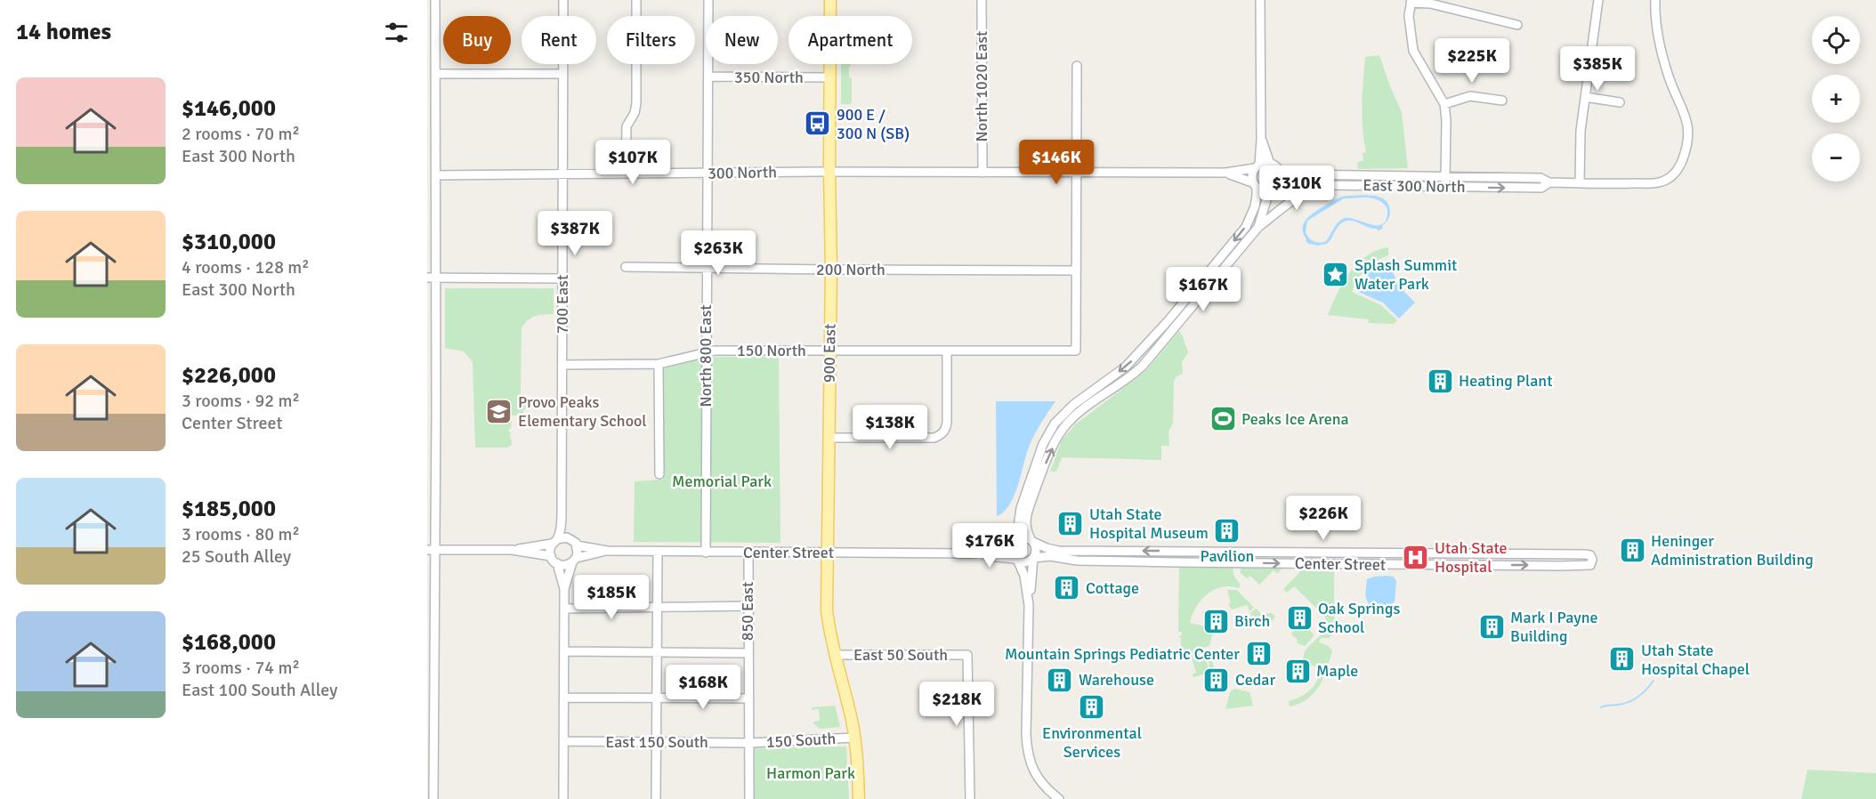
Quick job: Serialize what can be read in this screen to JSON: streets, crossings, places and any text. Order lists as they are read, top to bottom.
{
  "streets": {
    "main road": ["900 East"],
    "street": [
      "350 North",
      "North 1020 East",
      "300 North",
      "East 300 North",
      "200 North",
      "700 East",
      "150 North",
      "North 800 East",
      "Center Street",
      "850 East",
      "East 50 South",
      "150 South",
      "East 150 South"
    ]
  },
  "crossings": [
    ["350 North", "900 East"],
    ["350 North", "North 800 East"],
    ["North 1020 East", "300 North"],
    ["300 North", "700 East"],
    ["300 North", "900 East"],
    ["300 North", "North 800 East"],
    ["200 North", "150 North"],
    ["200 North", "900 East"],
    ["200 North", "North 800 East"],
    ["700 East", "150 North"],
    ["700 East", "Center Street"],
    ["150 North", "900 East"],
    ["150 North", "North 800 East"],
    ["900 East", "Center Street"],
    ["900 East", "East 50 South"],
    ["900 East", "150 South"],
    ["North 800 East", "Center Street"],
    ["Center Street", "850 East"],
    ["850 East", "150 South"],
    ["850 East", "East 150 South"],
    ["150 South", "East 150 South"]
  ],
  "parks": ["Memorial Park", "Harmon Park"],
  "places": {
    "bus stop": ["900 E / 300 N (SB)"],
    "place": ["Splash Summit Water Park"],
    "building": [
      "Heating Plant",
      "Utah State Hospital Museum",
      "Pavilion",
      "Heninger Administration Building",
      "Cottage",
      "Oak Springs School",
      "Birch",
      "Mark I Payne Building",
      "Mountain Springs Pediatric Center",
      "Utah State Hospital Chapel",
      "Maple",
      "Warehouse",
      "Cedar",
      "Environmental Services"
    ],
    "school or university": ["Provo Peaks Elementary School"],
    "sports": ["Peaks Ice Arena"],
    "hospital": ["Utah State Hospital"]
  },
  "page": {
    "heading": "14 homes",
    "map_buttons": ["+", "−"],
    "chip": [
      "Buy",
      "Rent",
      "Filters",
      "New",
      "Apartment"
    ],
    "price": [
      "$225K",
      "$385K",
      "$107K",
      "$146K",
      "$310K",
      "$387K",
      "$263K",
      "$167K",
      "$138K",
      "$226K",
      "$176K",
      "$185K",
      "$168K",
      "$218K"
    ],
    "list": [
      {
        "name": "$146,000",
        "note": "2 rooms · 70 m² · East 300 North"
      },
      {
        "name": "$310,000",
        "note": "4 rooms · 128 m² · East 300 North"
      },
      {
        "name": "$226,000",
        "note": "3 rooms · 92 m² · Center Street"
      },
      {
        "name": "$185,000",
        "note": "3 rooms · 80 m² · 25 South Alley"
      },
      {
        "name": "$168,000",
        "note": "3 rooms · 74 m² · East 100 South Alley"
      }
    ]
  }
}
